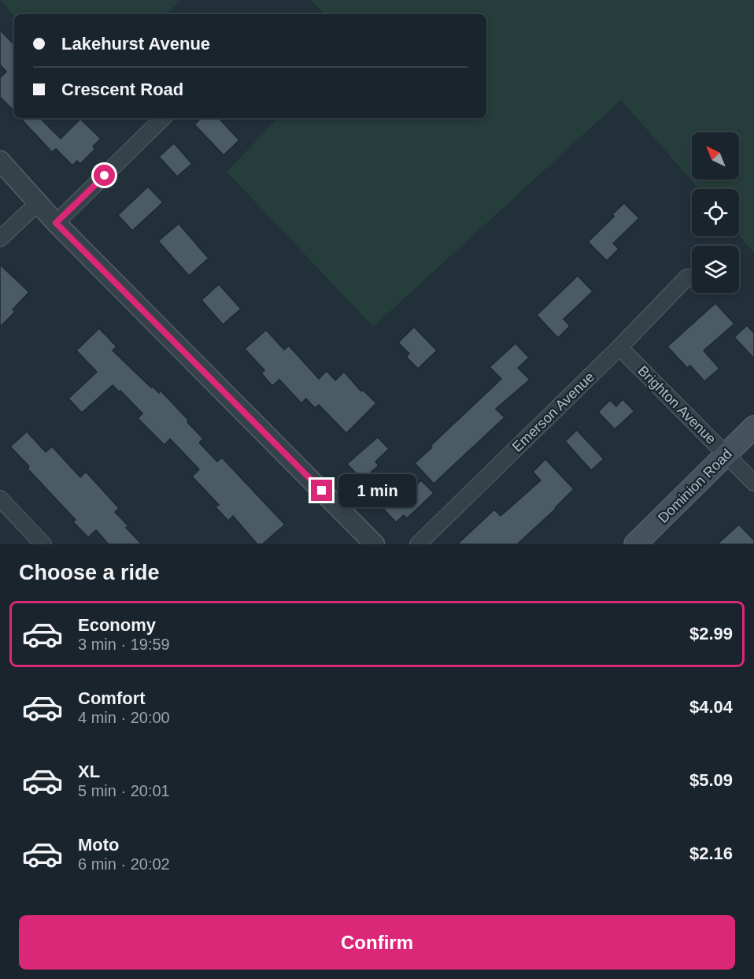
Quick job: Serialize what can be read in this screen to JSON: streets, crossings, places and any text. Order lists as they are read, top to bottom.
{
  "streets": {
    "main road": ["Dominion Road"],
    "street": ["Brighton Avenue", "Emerson Avenue"]
  },
  "crossings": [
    ["Brighton Avenue", "Emerson Avenue"],
    ["Brighton Avenue", "Dominion Road"]
  ],
  "north": "top left",
  "page": {
    "banner": ["Lakehurst Avenue", "Crescent Road"],
    "bubble": "1 min",
    "heading": "Choose a ride",
    "list": [
      {
        "name": "Economy",
        "note": "3 min · 19:59",
        "value": "$2.99"
      },
      {
        "name": "Comfort",
        "note": "4 min · 20:00",
        "value": "$4.04"
      },
      {
        "name": "XL",
        "note": "5 min · 20:01",
        "value": "$5.09"
      },
      {
        "name": "Moto",
        "note": "6 min · 20:02",
        "value": "$2.16"
      }
    ],
    "buttons": "Confirm"
  }
}
